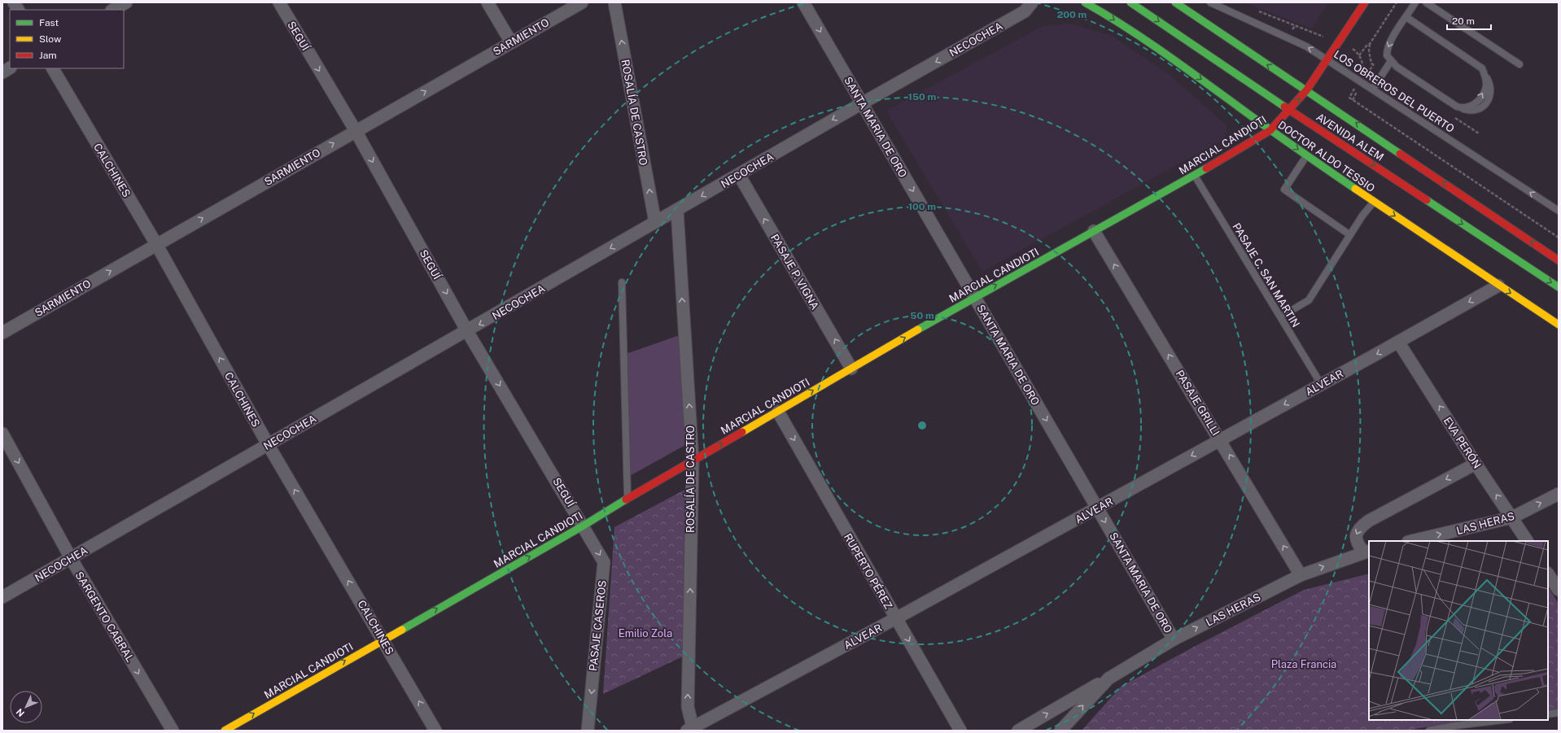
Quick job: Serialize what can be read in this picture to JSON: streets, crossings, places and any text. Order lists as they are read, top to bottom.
{
  "streets": {
    "main road": ["AVENIDA ALEM", "MARCIAL CANDIOTI", "DOCTOR ALDO TESSIO"],
    "street": [
      "SEGUÍ",
      "SARMIENTO",
      "NECOCHEA",
      "ROSALÍA DE CASTRO",
      "SANTA MARIA DE ORO",
      "CALCHINES",
      "PASAJE P. VIGNA",
      "ALVEAR",
      "PASAJE GRILLI",
      "EVA PERÓN",
      "LAS HERAS",
      "RUPERTO PÉREZ",
      "SARGENTO CABRAL",
      "PASAJE CASEROS"
    ],
    "lane": ["LOS OBREROS DEL PUERTO", "PASAJE C. SAN MARTIN"]
  },
  "crossings": [
    ["SEGUÍ", "SARMIENTO"],
    ["SEGUÍ", "NECOCHEA"],
    ["SEGUÍ", "MARCIAL CANDIOTI"],
    ["SEGUÍ", "PASAJE CASEROS"],
    ["SARMIENTO", "CALCHINES"],
    ["NECOCHEA", "ROSALÍA DE CASTRO"],
    ["NECOCHEA", "SANTA MARIA DE ORO"],
    ["NECOCHEA", "CALCHINES"],
    ["NECOCHEA", "PASAJE P. VIGNA"],
    ["NECOCHEA", "SARGENTO CABRAL"],
    ["LOS OBREROS DEL PUERTO", "MARCIAL CANDIOTI"],
    ["ROSALÍA DE CASTRO", "MARCIAL CANDIOTI"],
    ["ROSALÍA DE CASTRO", "ALVEAR"],
    ["SANTA MARIA DE ORO", "MARCIAL CANDIOTI"],
    ["SANTA MARIA DE ORO", "ALVEAR"],
    ["SANTA MARIA DE ORO", "LAS HERAS"],
    ["AVENIDA ALEM", "MARCIAL CANDIOTI"],
    ["MARCIAL CANDIOTI", "DOCTOR ALDO TESSIO"],
    ["MARCIAL CANDIOTI", "CALCHINES"],
    ["MARCIAL CANDIOTI", "PASAJE P. VIGNA"],
    ["MARCIAL CANDIOTI", "PASAJE C. SAN MARTIN"],
    ["MARCIAL CANDIOTI", "PASAJE GRILLI"],
    ["MARCIAL CANDIOTI", "RUPERTO PÉREZ"],
    ["MARCIAL CANDIOTI", "PASAJE CASEROS"],
    ["DOCTOR ALDO TESSIO", "ALVEAR"],
    ["PASAJE C. SAN MARTIN", "ALVEAR"],
    ["ALVEAR", "PASAJE GRILLI"],
    ["ALVEAR", "EVA PERÓN"],
    ["ALVEAR", "RUPERTO PÉREZ"],
    ["PASAJE GRILLI", "LAS HERAS"],
    ["EVA PERÓN", "LAS HERAS"]
  ],
  "one_way": [
    "SEGUÍ",
    "SARMIENTO",
    "NECOCHEA",
    "LOS OBREROS DEL PUERTO",
    "ROSALÍA DE CASTRO",
    "SANTA MARIA DE ORO",
    "MARCIAL CANDIOTI",
    "DOCTOR ALDO TESSIO",
    "CALCHINES",
    "PASAJE P. VIGNA",
    "ALVEAR",
    "PASAJE GRILLI",
    "EVA PERÓN",
    "RUPERTO PÉREZ",
    "SARGENTO CABRAL",
    "PASAJE CASEROS"
  ],
  "parks": ["Emilio Zola", "Plaza Francia"],
  "legend": ["Fast", "Slow", "Jam"],
  "scale_bar": "20 m",
  "north": "bottom left",
  "rings": [
    "200 m",
    "150 m",
    "100 m",
    "50 m"
  ]
}
